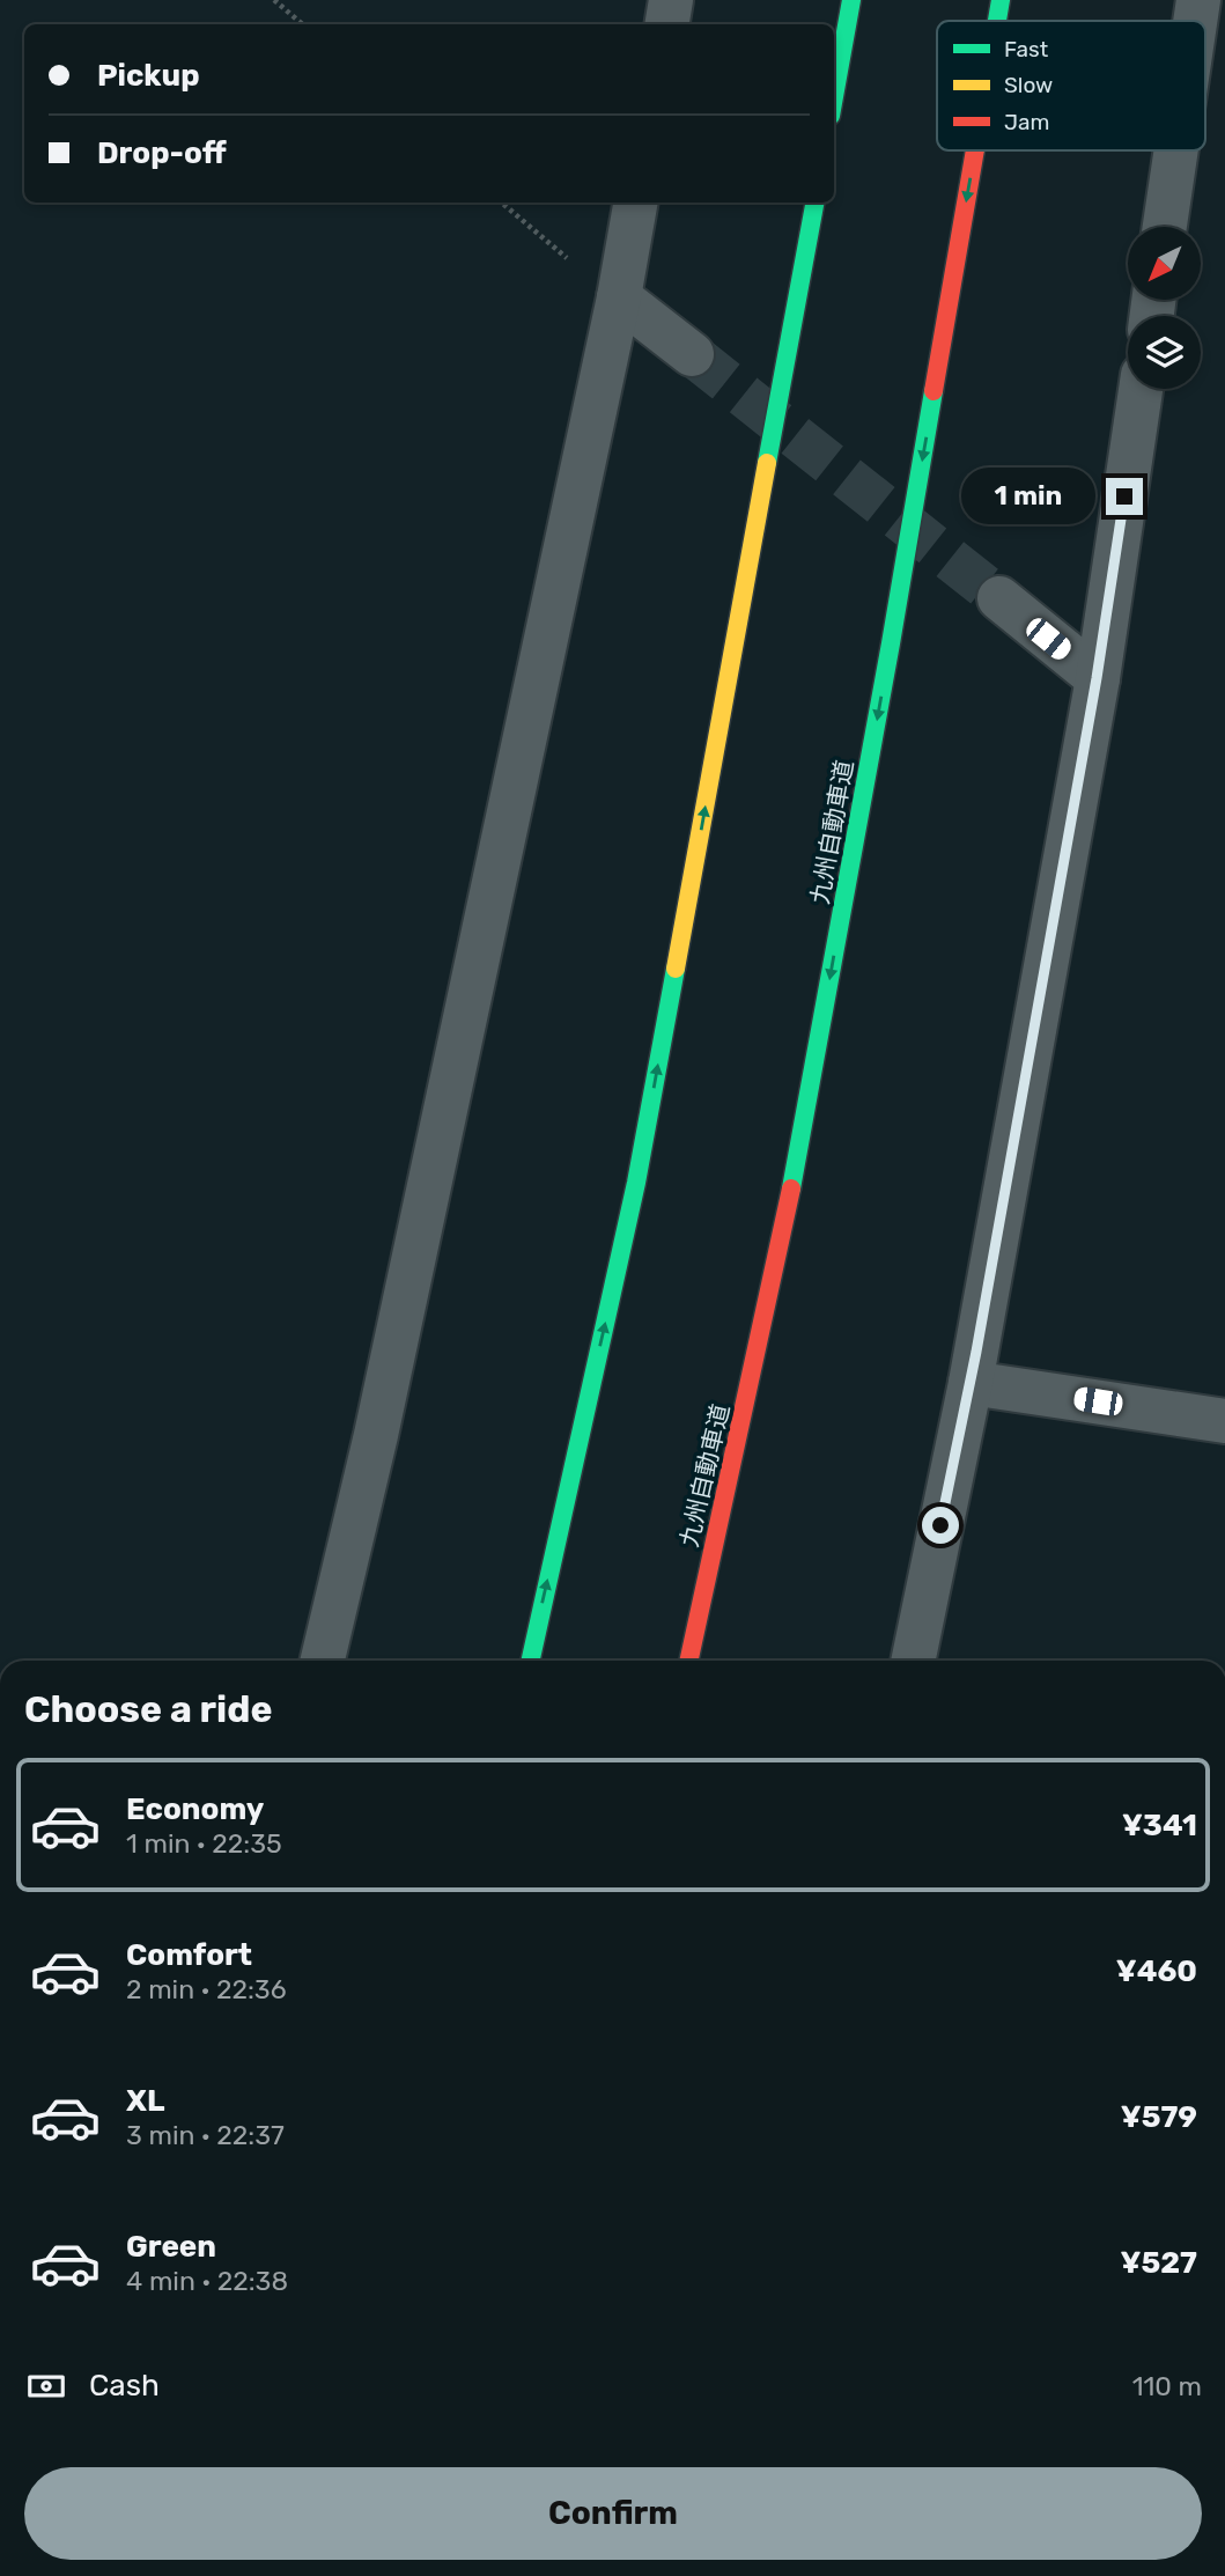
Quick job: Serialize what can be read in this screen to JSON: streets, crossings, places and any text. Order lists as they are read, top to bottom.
{
  "streets": {
    "highway": ["九州自動車道"]
  },
  "legend": ["Fast", "Slow", "Jam"],
  "north": "bottom left",
  "page": {
    "banner": ["Pickup", "Drop-off"],
    "bubble": "1 min",
    "heading": "Choose a ride",
    "list": [
      {
        "name": "Economy",
        "note": "1 min · 22:35",
        "value": "¥341"
      },
      {
        "name": "Comfort",
        "note": "2 min · 22:36",
        "value": "¥460"
      },
      {
        "name": "XL",
        "note": "3 min · 22:37",
        "value": "¥579"
      },
      {
        "name": "Green",
        "note": "4 min · 22:38",
        "value": "¥527"
      }
    ],
    "pay": ["Cash", "110 m"],
    "buttons": "Confirm"
  }
}
